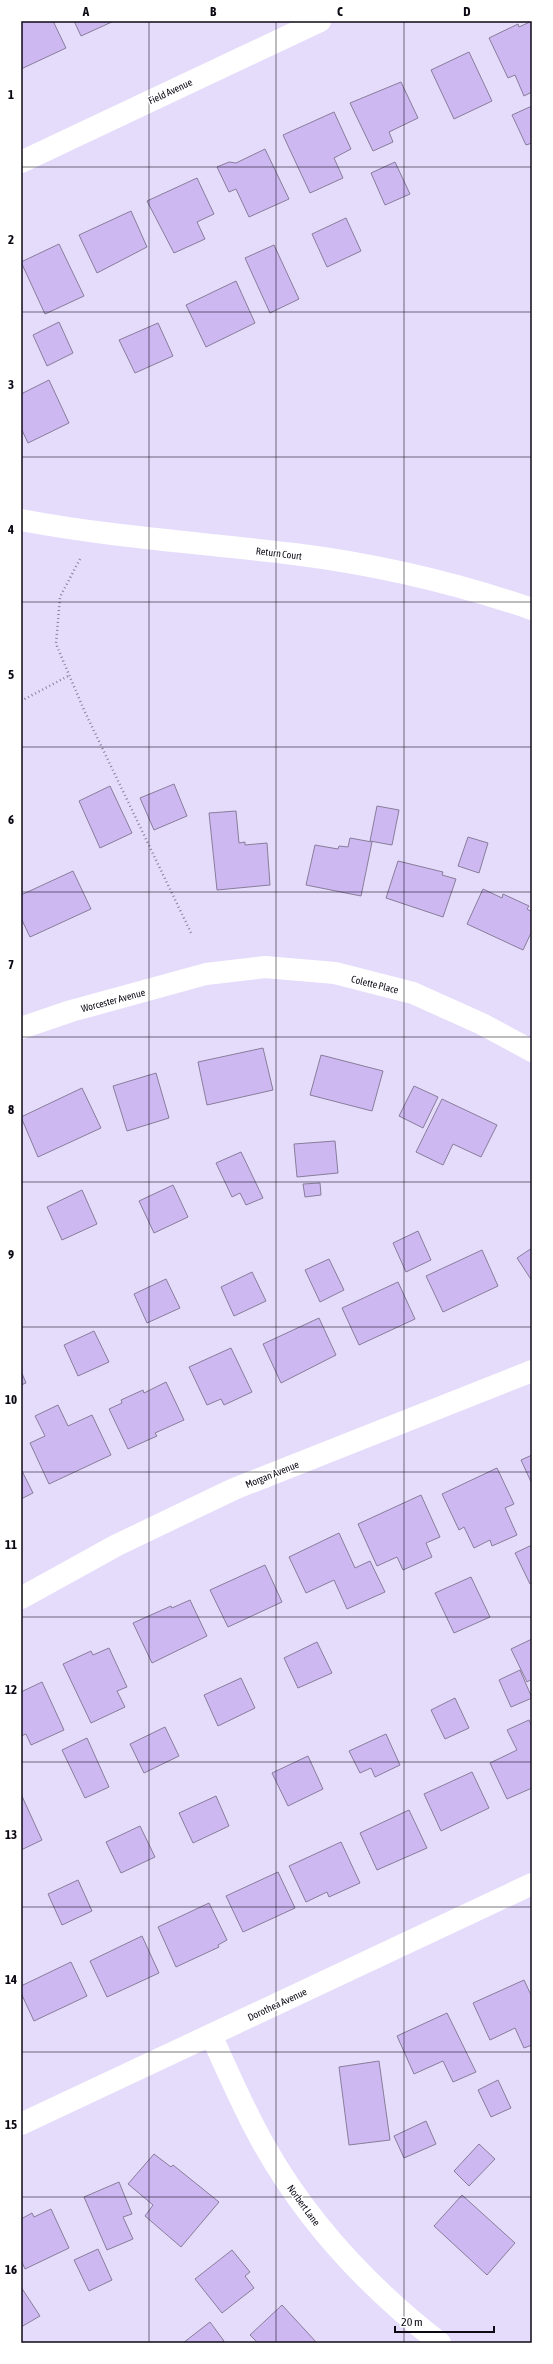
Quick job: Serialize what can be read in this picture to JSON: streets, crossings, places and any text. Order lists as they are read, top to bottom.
{
  "streets": {
    "street": [
      "Field Avenue",
      "Return Court",
      "Colette Place",
      "Worcester Avenue",
      "Morgan Avenue",
      "Dorothea Avenue",
      "Norbert Lane"
    ]
  },
  "crossings": [
    ["Colette Place", "Worcester Avenue"],
    ["Dorothea Avenue", "Norbert Lane"]
  ],
  "scale_bar": "20 m",
  "grid": {
    "columns": [
      "A",
      "B",
      "C",
      "D"
    ],
    "rows": [
      "1",
      "2",
      "3",
      "4",
      "5",
      "6",
      "7",
      "8",
      "9",
      "10",
      "11",
      "12",
      "13",
      "14",
      "15",
      "16"
    ]
  }
}
